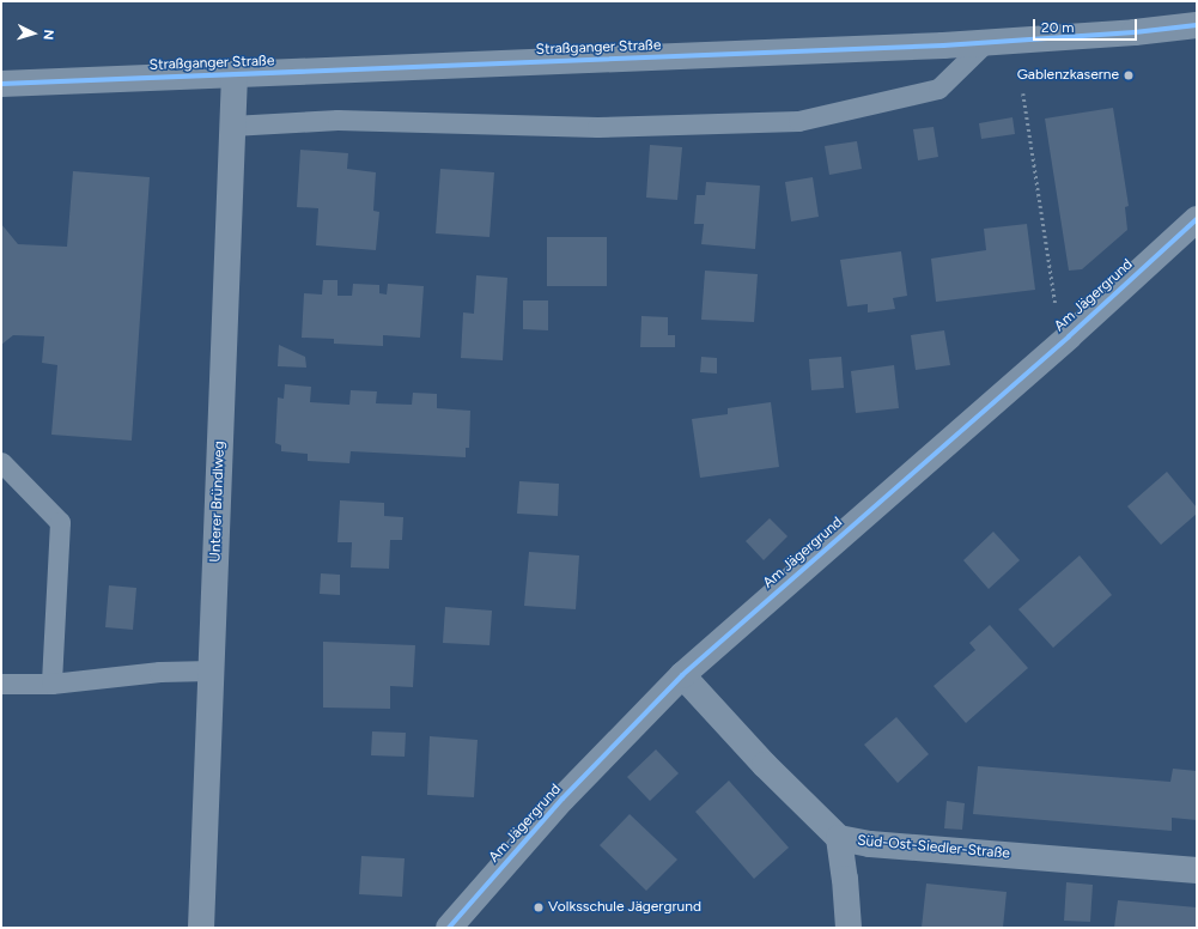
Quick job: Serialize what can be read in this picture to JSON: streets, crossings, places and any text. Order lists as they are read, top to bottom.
{
  "streets": {
    "street": [
      "Straßganger Straße",
      "Am Jägergrund",
      "Unterer Bründlweg",
      "Süd-Ost-Siedler-Straße"
    ]
  },
  "crossings": [
    ["Straßganger Straße", "Unterer Bründlweg"],
    ["Am Jägergrund", "Süd-Ost-Siedler-Straße"]
  ],
  "places": ["Gablenzkaserne", "Volksschule Jägergrund"],
  "scale_bar": "20 m",
  "north": "right"
}
